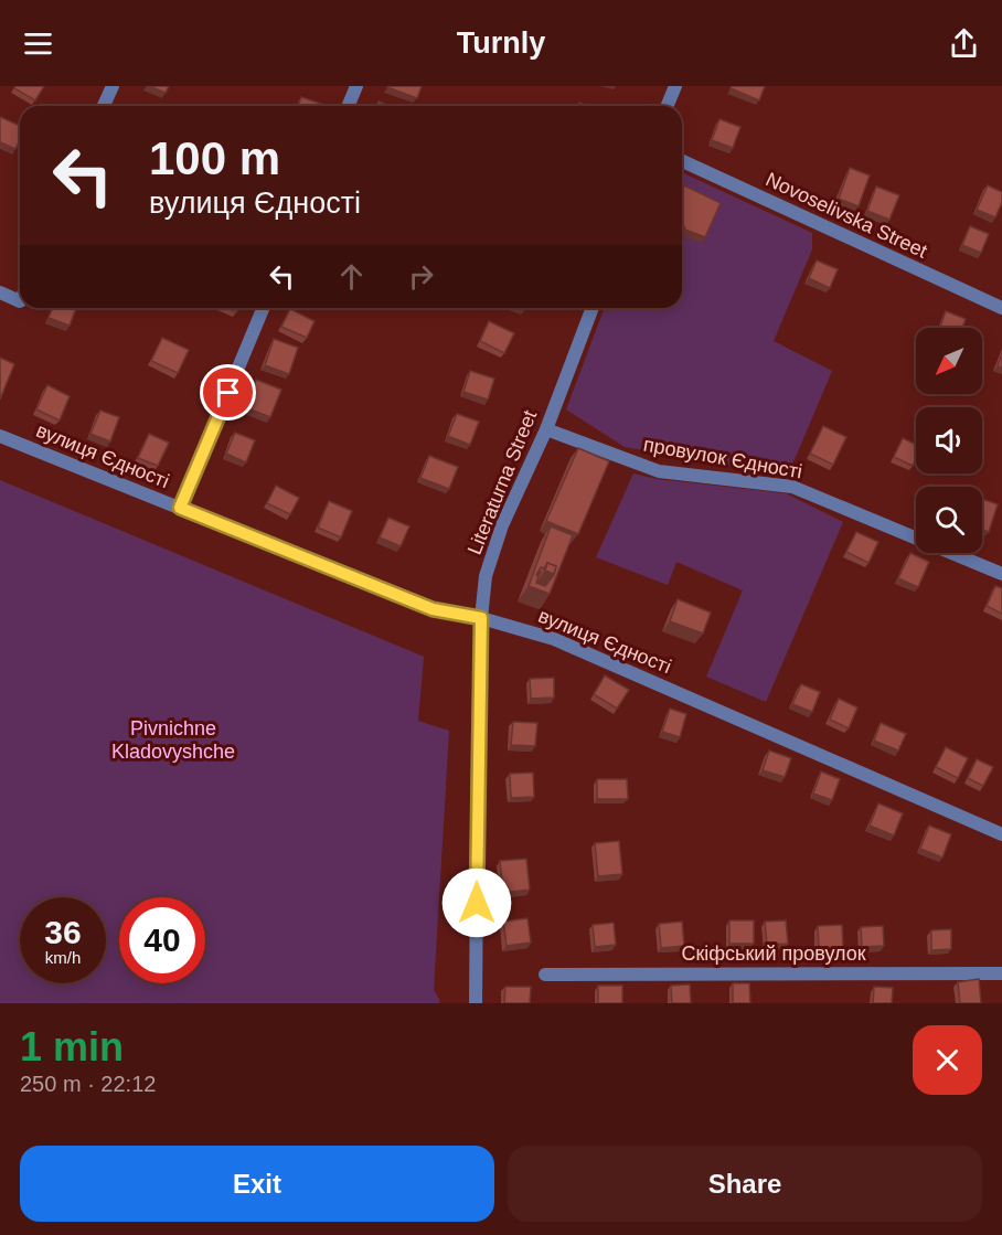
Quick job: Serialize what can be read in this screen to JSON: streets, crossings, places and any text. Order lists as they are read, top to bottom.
{
  "streets": {
    "street": [
      "Novoselivska Street",
      "вулиця Єдності",
      "провулок Єдності",
      "Literaturna Street",
      "Скіфський провулок"
    ]
  },
  "crossings": [
    ["вулиця Єдності", "Literaturna Street"],
    ["провулок Єдності", "Literaturna Street"]
  ],
  "parks": ["Pivnichne Kladovyshche"],
  "north": "bottom left",
  "page": {
    "header": "Turnly",
    "turn": ["100 m", "вулиця Єдності"],
    "speed": "36 km/h",
    "limit": "40",
    "heading": ["1 min", "250 m · 22:12"],
    "buttons": ["Exit", "Share"]
  }
}
